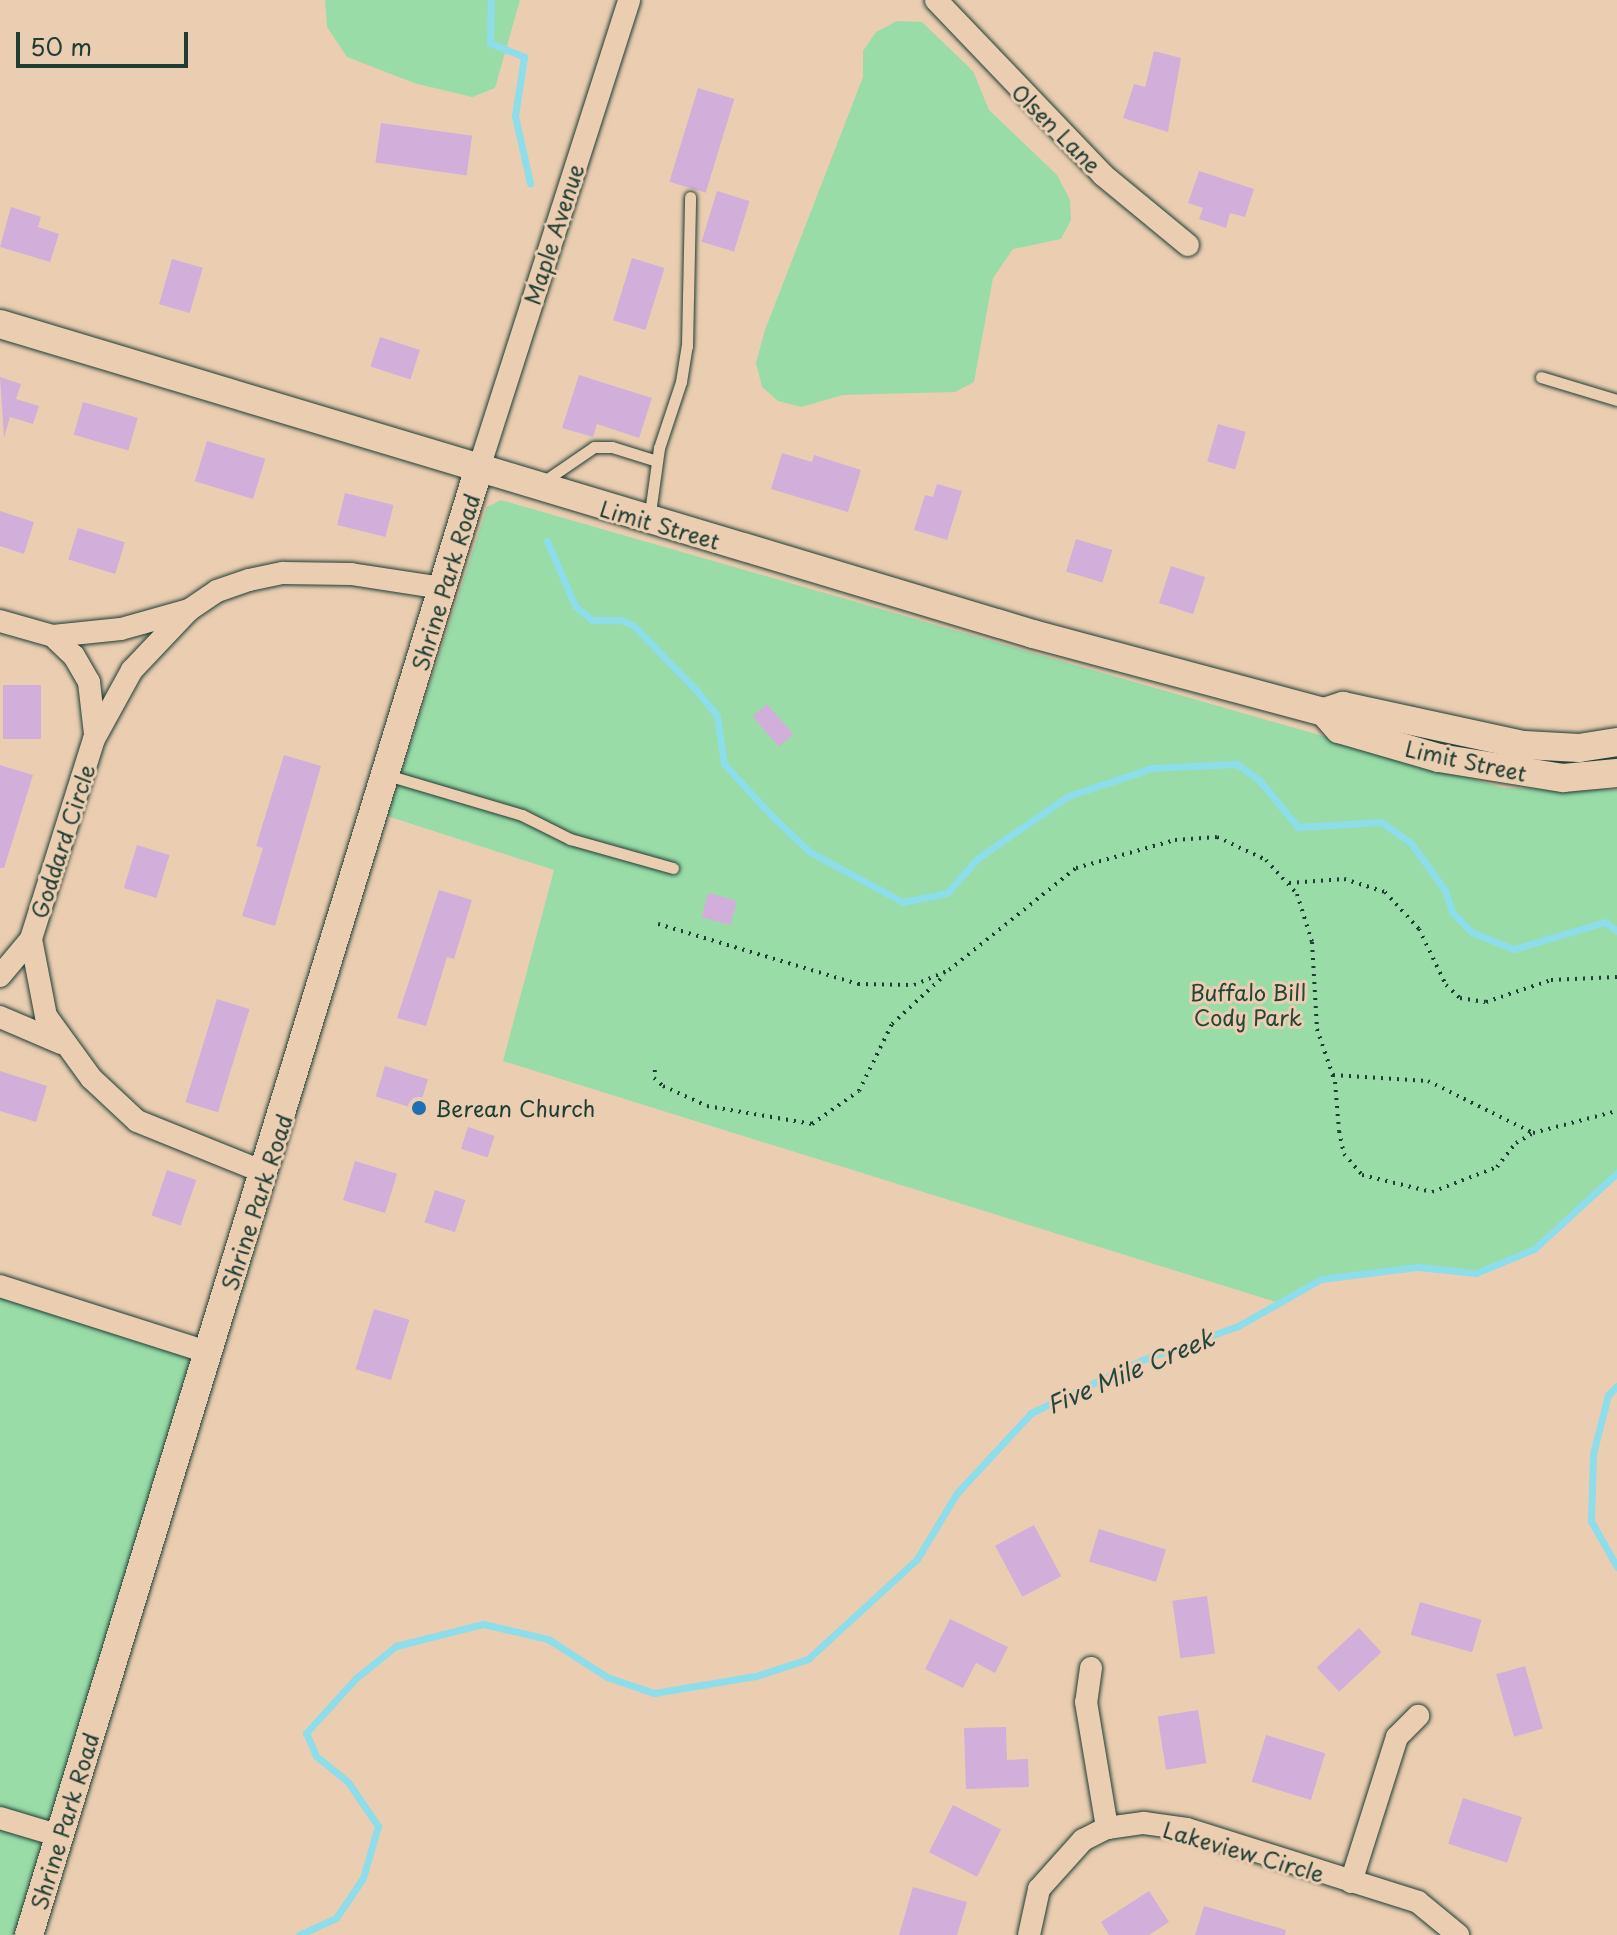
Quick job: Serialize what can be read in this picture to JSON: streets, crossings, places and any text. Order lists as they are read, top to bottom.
{
  "streets": {
    "street": [
      "Olsen Lane",
      "Maple Avenue",
      "Limit Street",
      "Shrine Park Road",
      "Goddard Circle",
      "Lakeview Circle"
    ]
  },
  "crossings": [
    ["Maple Avenue", "Limit Street"],
    ["Maple Avenue", "Shrine Park Road"],
    ["Limit Street", "Shrine Park Road"],
    ["Shrine Park Road", "Goddard Circle"]
  ],
  "water": ["Five Mile Creek"],
  "parks": ["Buffalo Bill Cody Park"],
  "places": ["Berean Church"],
  "scale_bar": "50 m"
}
